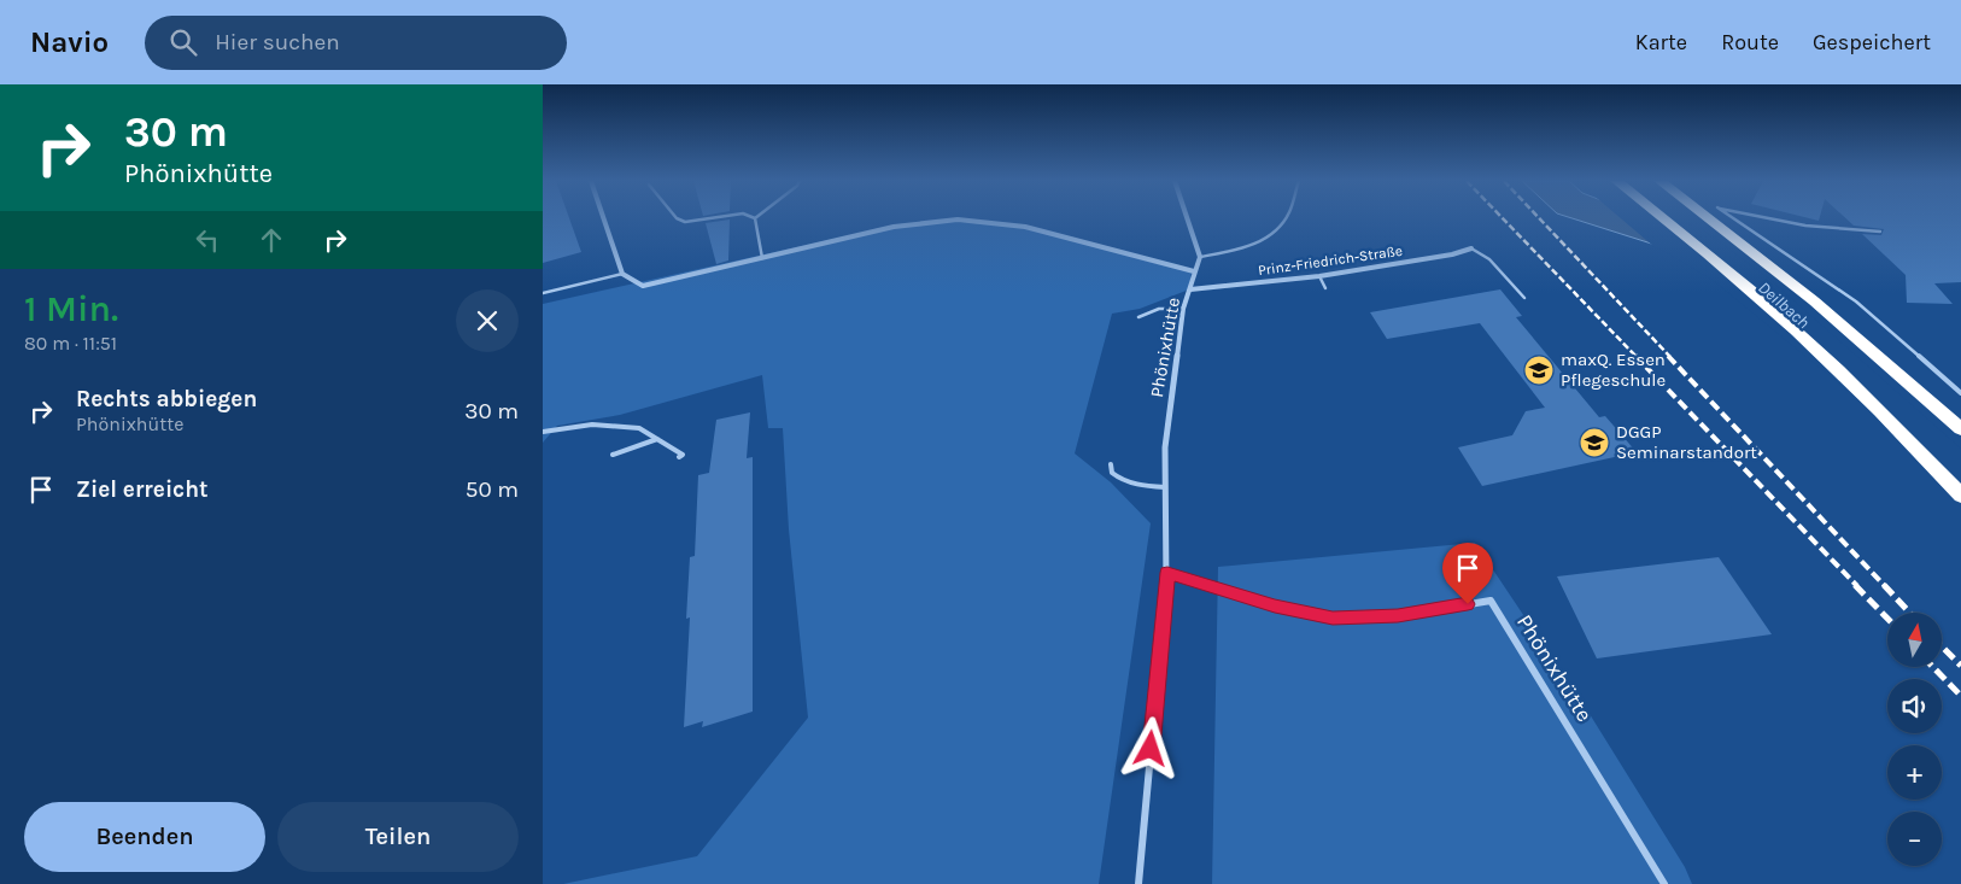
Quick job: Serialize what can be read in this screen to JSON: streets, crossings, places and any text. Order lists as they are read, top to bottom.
{
  "streets": {
    "street": ["Prinz-Friedrich-Straße", "Phönixhütte"]
  },
  "crossings": [
    ["Prinz-Friedrich-Straße", "Phönixhütte"]
  ],
  "water": ["Deilbach"],
  "places": {
    "school or university": ["maxQ. Essen Pflegeschule", "DGGP Seminarstandort"]
  },
  "north": "top",
  "page": {
    "header": "Navio",
    "search": "Hier suchen",
    "nav": ["Karte", "Route", "Gespeichert"],
    "turn": ["30 m", "Phönixhütte"],
    "heading": ["1 Min.", "80 m · 11:51"],
    "list": [
      {
        "name": "Rechts abbiegen",
        "note": "Phönixhütte",
        "value": "30 m"
      },
      {
        "name": "Ziel erreicht",
        "value": "50 m"
      }
    ],
    "map_buttons": ["+", "−"],
    "buttons": ["Beenden", "Teilen"]
  }
}
